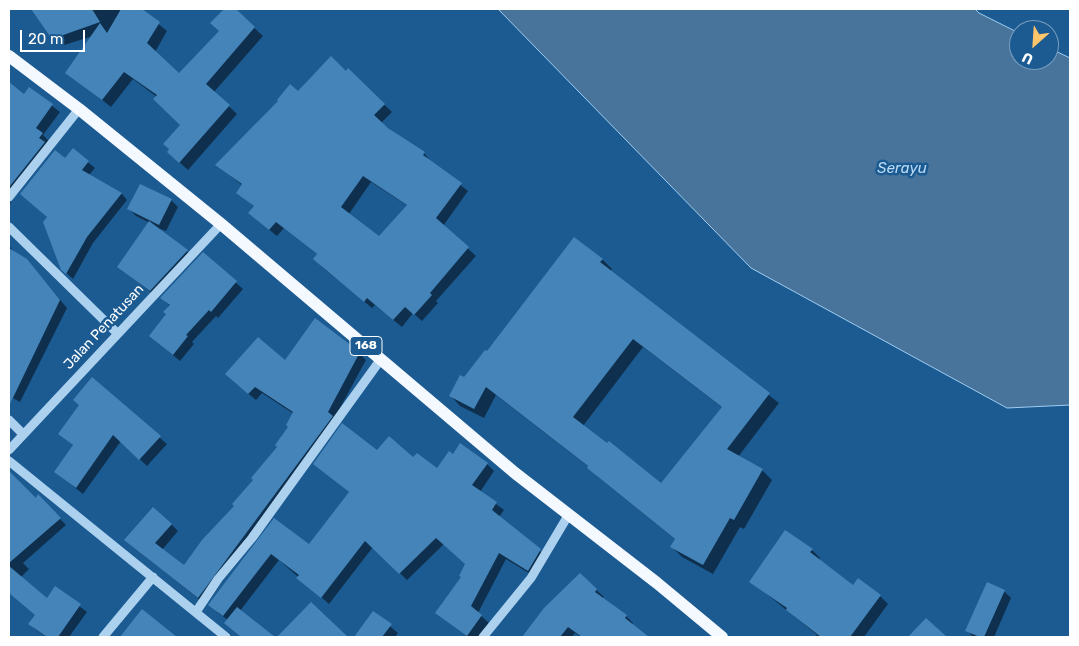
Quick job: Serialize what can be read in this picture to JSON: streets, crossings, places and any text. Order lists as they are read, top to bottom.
{
  "streets": {
    "main road": ["168"],
    "street": ["Jalan Penatusan"]
  },
  "crossings": [
    ["Jalan Penatusan", "168"]
  ],
  "water": ["Serayu"],
  "scale_bar": "20 m",
  "north": "bottom left"
}
